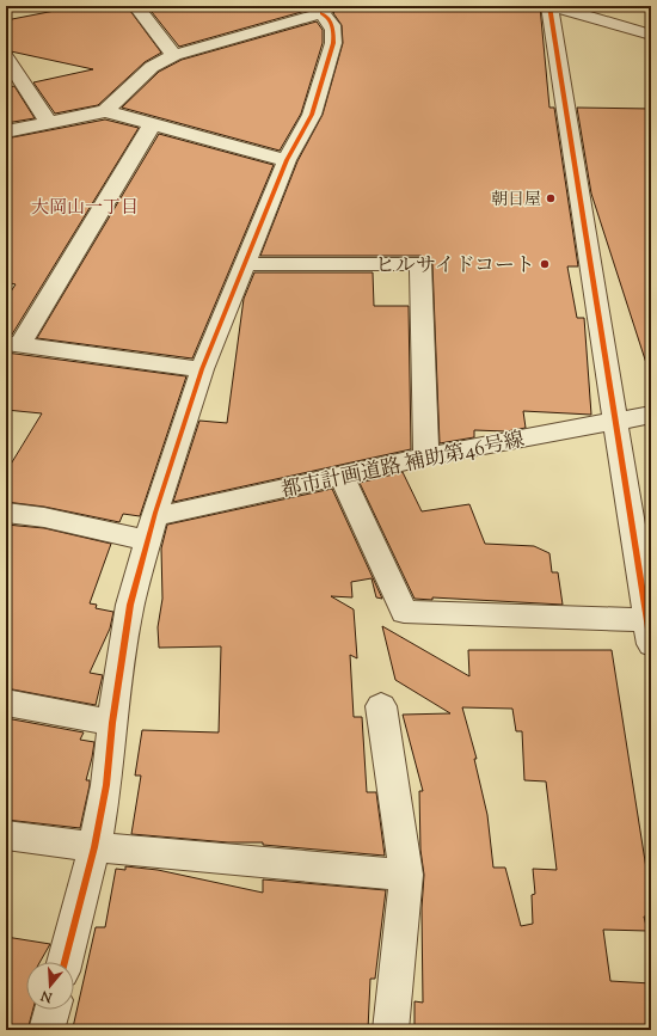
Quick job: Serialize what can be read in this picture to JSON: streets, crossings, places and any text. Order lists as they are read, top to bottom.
{
  "streets": {
    "street": ["都市計画道路 補助第46号線"]
  },
  "districts": ["大岡山一丁目"],
  "places": ["朝日屋", "ヒルサイドコート"],
  "north": "bottom"
}
